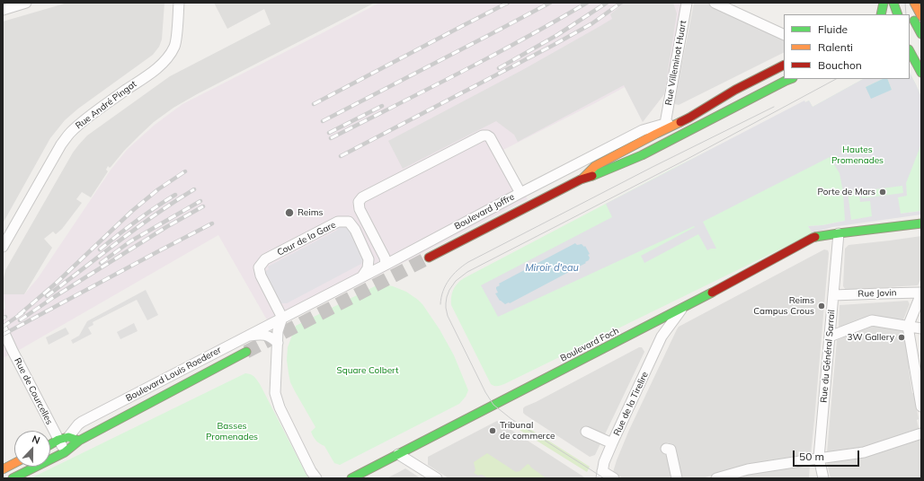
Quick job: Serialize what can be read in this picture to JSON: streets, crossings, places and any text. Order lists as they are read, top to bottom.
{
  "streets": {
    "main road": ["Boulevard Joffre", "Boulevard Foch", "Boulevard Louis Roederer"],
    "street": [
      "Rue Villeminot Huart",
      "Rue André Pingat",
      "Cour de la Gare",
      "Rue Jovin",
      "Rue du Général Sarrail",
      "Rue de Courcelles",
      "Rue de la Tirelire"
    ]
  },
  "crossings": [
    ["Boulevard Joffre", "Cour de la Gare"],
    ["Cour de la Gare", "Boulevard Louis Roederer"],
    ["Rue Jovin", "Rue du Général Sarrail"],
    ["Boulevard Foch", "Rue du Général Sarrail"],
    ["Boulevard Foch", "Rue de la Tirelire"],
    ["Boulevard Louis Roederer", "Rue de Courcelles"]
  ],
  "water": ["Miroir d'eau"],
  "parks": ["Hautes Promenades", "Square Colbert", "Basses Promenades"],
  "places": [
    "Porte de Mars",
    "Reims",
    "Reims Campus Crous",
    "3W Gallery",
    "Tribunal de commerce"
  ],
  "legend": ["Fluide", "Ralenti", "Bouchon"],
  "scale_bar": "50 m",
  "north": "top"
}
